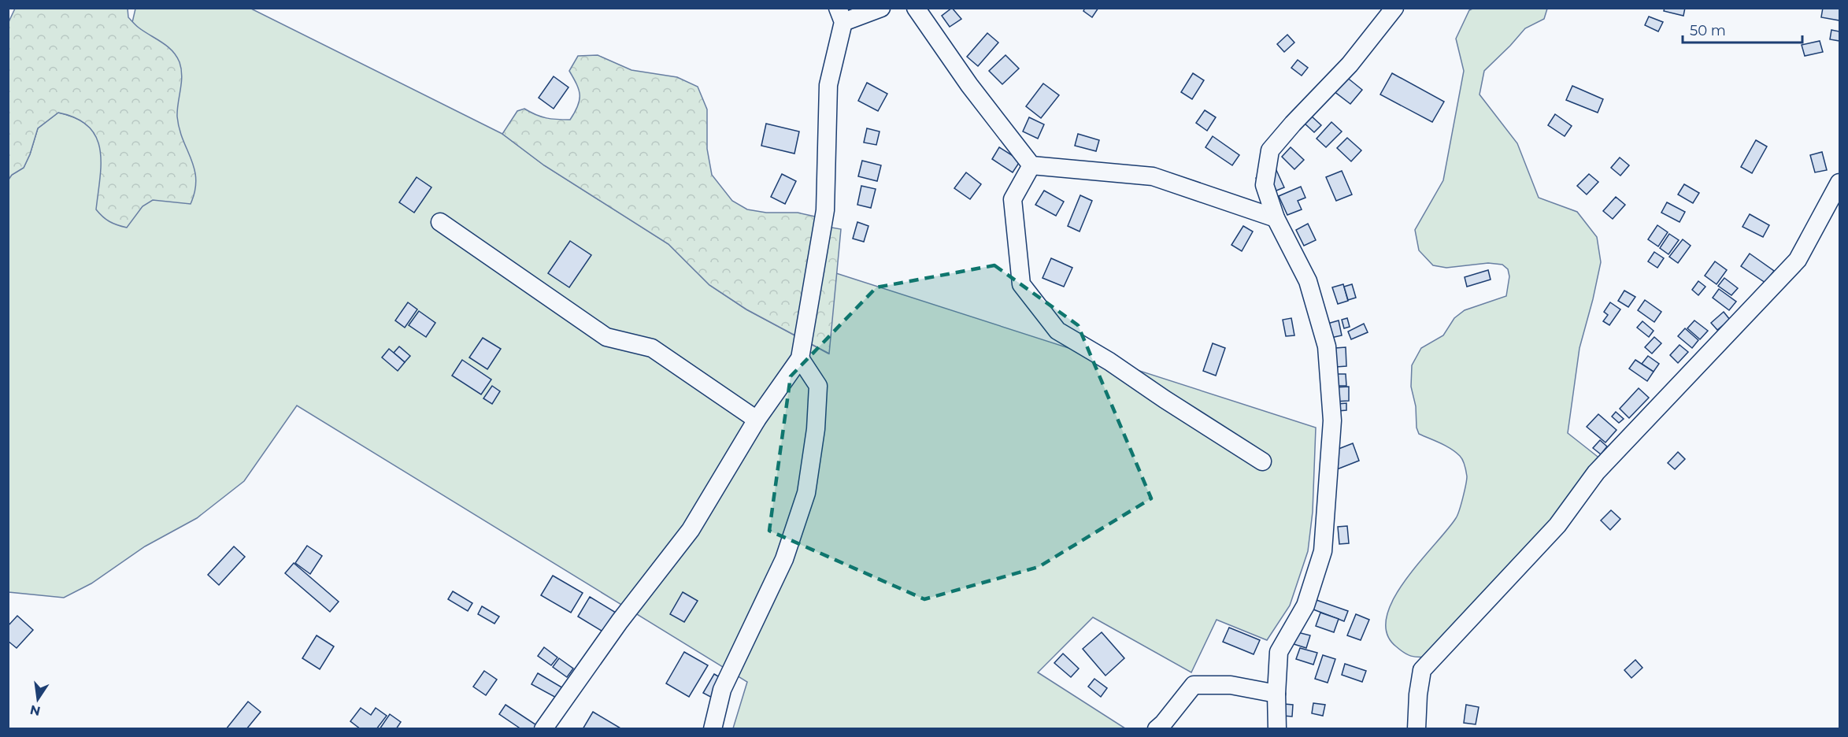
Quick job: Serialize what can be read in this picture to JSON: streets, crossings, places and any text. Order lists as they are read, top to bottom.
{
  "scale_bar": "50 m",
  "north": "bottom"
}
